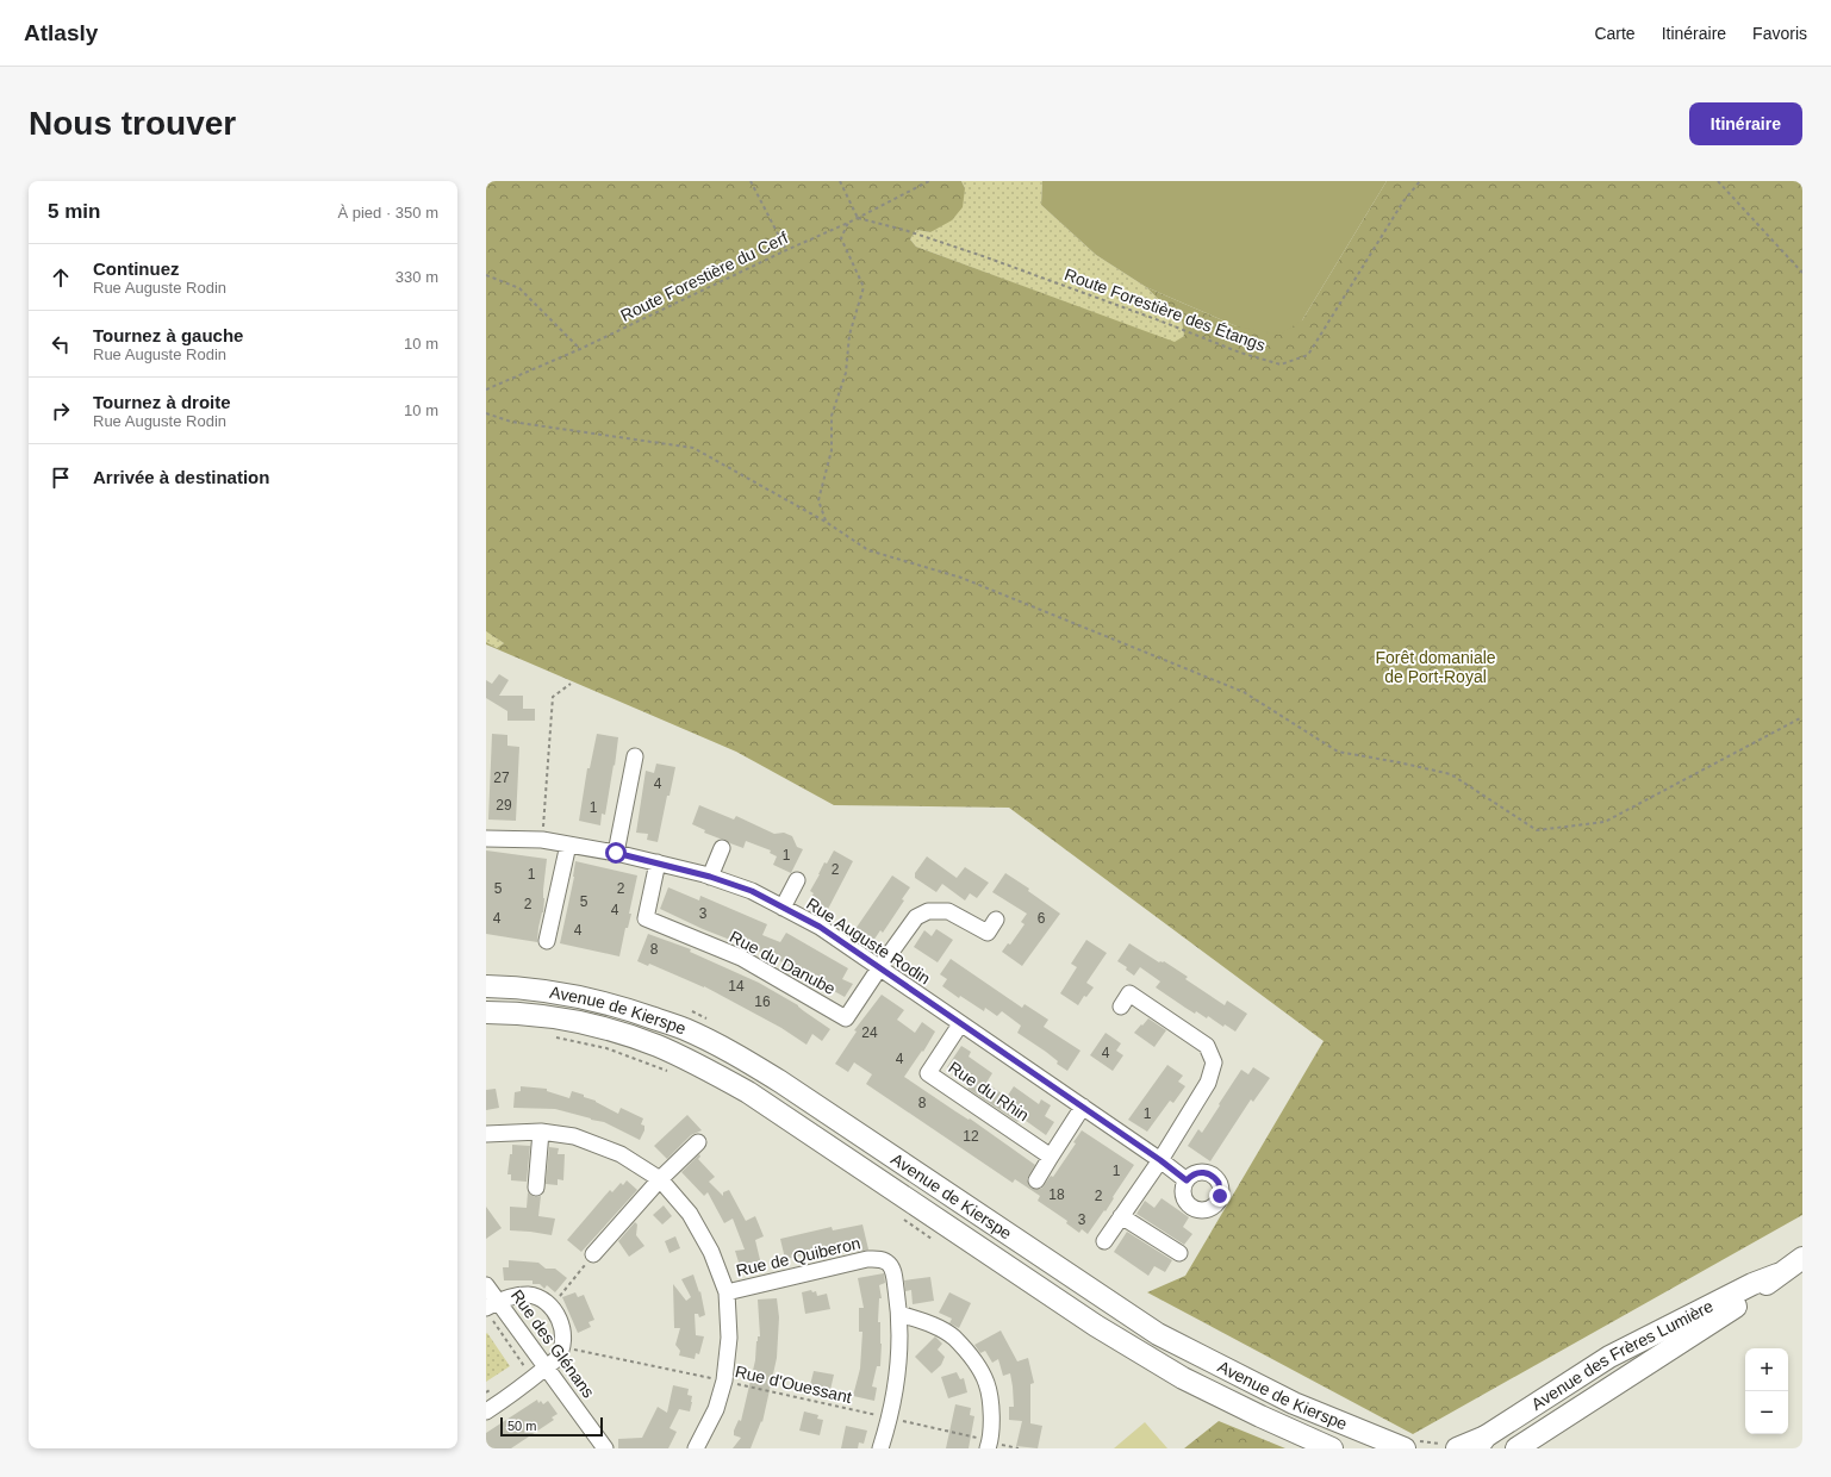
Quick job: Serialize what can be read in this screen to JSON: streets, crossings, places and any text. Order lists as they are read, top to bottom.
{
  "streets": {
    "main road": ["Avenue de Kierspe", "Avenue des Frères Lumière"],
    "street": [
      "Rue Auguste Rodin",
      "Rue du Danube",
      "Rue du Rhin",
      "Rue de Quiberon",
      "Rue des Glénans"
    ],
    "path": ["Route Forestière du Cerf", "Route Forestière des Étangs", "Rue d'Ouessant"]
  },
  "crossings": [
    ["Route Forestière du Cerf", "Route Forestière des Étangs"],
    ["Rue Auguste Rodin", "Rue du Danube"],
    ["Rue Auguste Rodin", "Rue du Rhin"],
    ["Rue de Quiberon", "Rue d'Ouessant"]
  ],
  "parks": ["Forêt domaniale de Port-Royal"],
  "house_numbers": [
    "27",
    "4",
    "29",
    "1",
    "1",
    "2",
    "1",
    "5",
    "2",
    "5",
    "2",
    "4",
    "3",
    "4",
    "6",
    "4",
    "8",
    "14",
    "16",
    "24",
    "4",
    "4",
    "8",
    "1",
    "12",
    "1",
    "18",
    "2",
    "3"
  ],
  "scale_bar": "50 m",
  "page": {
    "header": "Atlasly",
    "nav": ["Carte", "Itinéraire", "Favoris"],
    "buttons": "Itinéraire",
    "title": "Nous trouver",
    "heading": ["5 min", "À pied · 350 m"],
    "list": [
      ["Continuez", "Rue Auguste Rodin", "330 m"],
      ["Tournez à gauche", "Rue Auguste Rodin", "10 m"],
      ["Tournez à droite", "Rue Auguste Rodin", "10 m"],
      "Arrivée à destination"
    ],
    "map_buttons": ["+", "−"],
    "scale": "50 m"
  }
}
